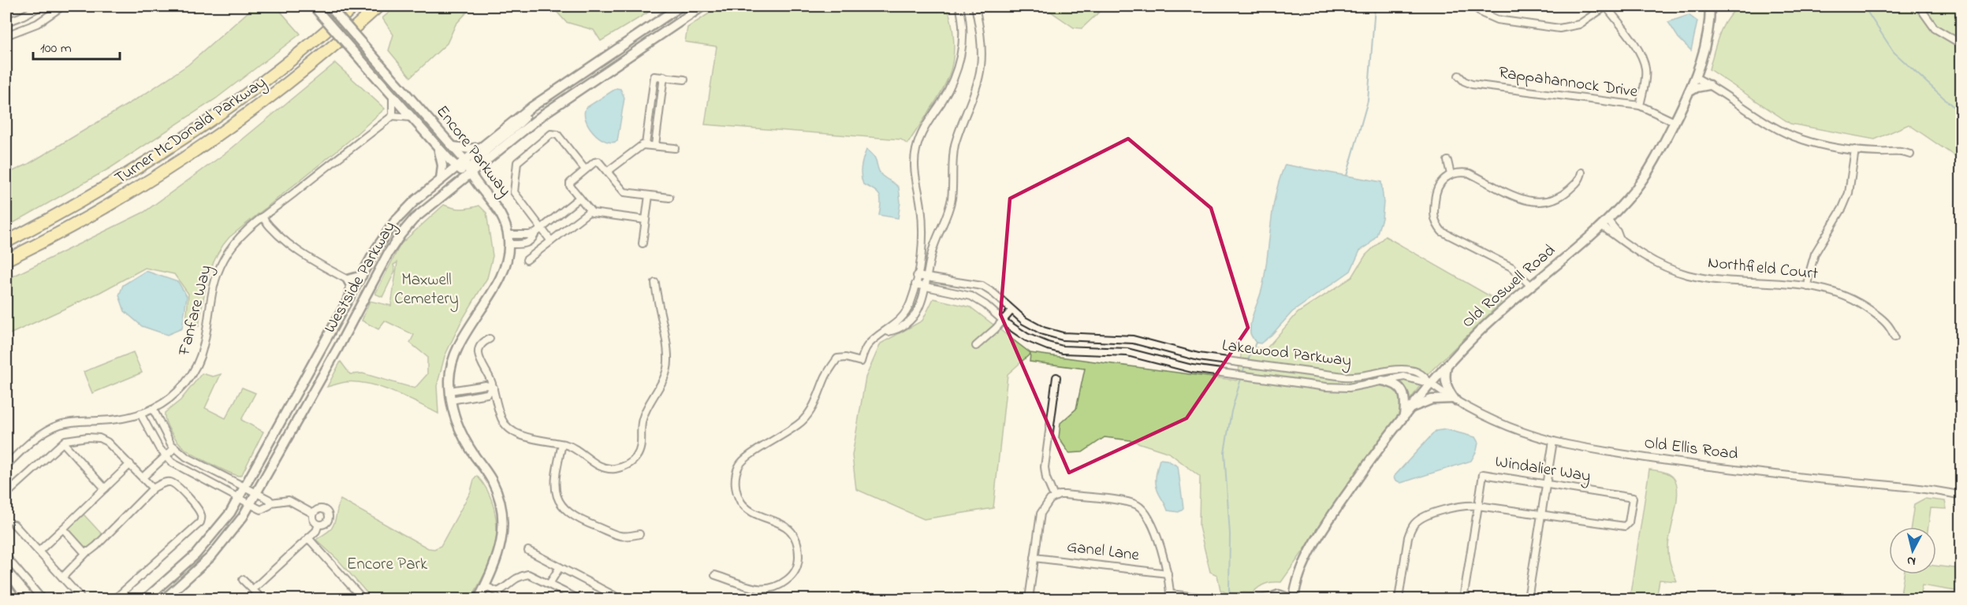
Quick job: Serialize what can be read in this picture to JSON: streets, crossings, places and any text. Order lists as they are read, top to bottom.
{
  "streets": {
    "highway": ["Turner McDonald Parkway"],
    "main road": ["Encore Parkway", "Westside Parkway", "Old Roswell Road"],
    "street": [
      "Rappahannock Drive",
      "Northfield Court",
      "Fanfare Way",
      "Lakewood Parkway",
      "Old Ellis Road",
      "Windalier Way",
      "Ganel Lane"
    ]
  },
  "crossings": [
    ["Rappahannock Drive", "Old Roswell Road"],
    ["Encore Parkway", "Westside Parkway"],
    ["Northfield Court", "Old Roswell Road"],
    ["Old Roswell Road", "Lakewood Parkway"],
    ["Old Roswell Road", "Old Ellis Road"],
    ["Lakewood Parkway", "Old Ellis Road"]
  ],
  "parks": ["Maxwell Cemetery", "Encore Park"],
  "scale_bar": "100 m",
  "north": "bottom"
}
